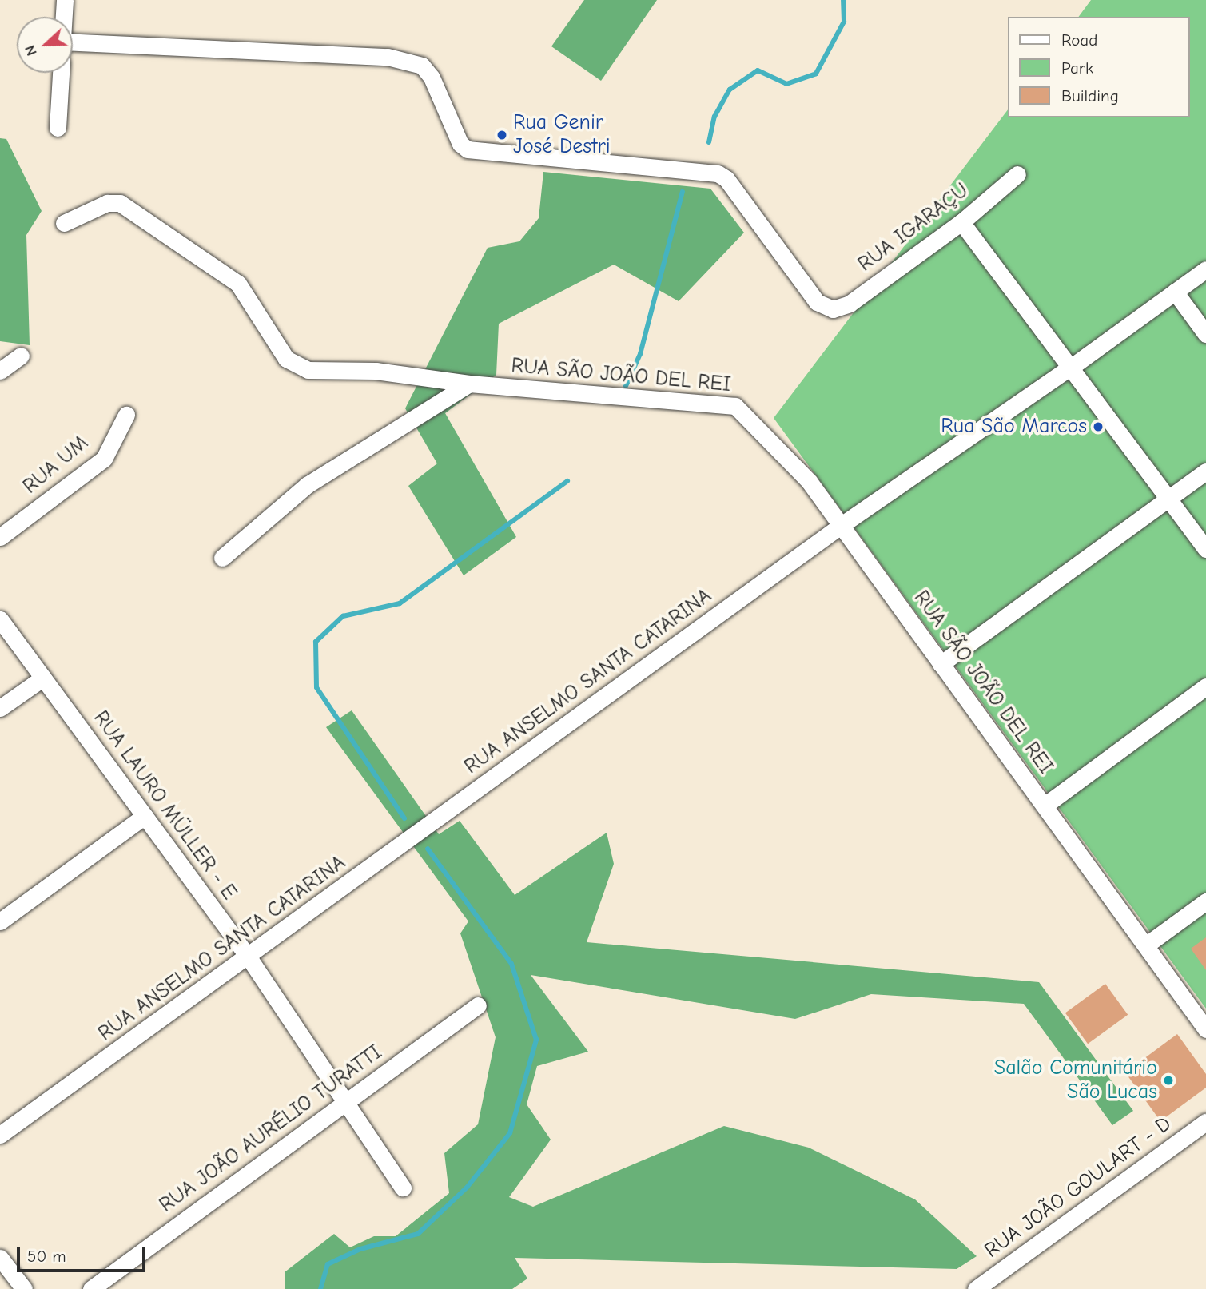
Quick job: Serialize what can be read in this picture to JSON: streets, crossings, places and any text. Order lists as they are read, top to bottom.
{
  "streets": {
    "street": [
      "RUA IGARAÇU",
      "RUA SÃO JOÃO DEL REI",
      "RUA UM",
      "RUA ANSELMO SANTA CATARINA",
      "RUA LAURO MÜLLER - E",
      "RUA JOÃO AURÉLIO TURATTI",
      "RUA JOÃO GOULART - D"
    ]
  },
  "crossings": [
    ["RUA SÃO JOÃO DEL REI", "RUA ANSELMO SANTA CATARINA"],
    ["RUA ANSELMO SANTA CATARINA", "RUA LAURO MÜLLER - E"],
    ["RUA LAURO MÜLLER - E", "RUA JOÃO AURÉLIO TURATTI"]
  ],
  "places": ["Rua Genir José Destri", "Rua São Marcos", "Salão Comunitário São Lucas"],
  "legend": ["Road", "Park", "Building"],
  "scale_bar": "50 m",
  "north": "left"
}
